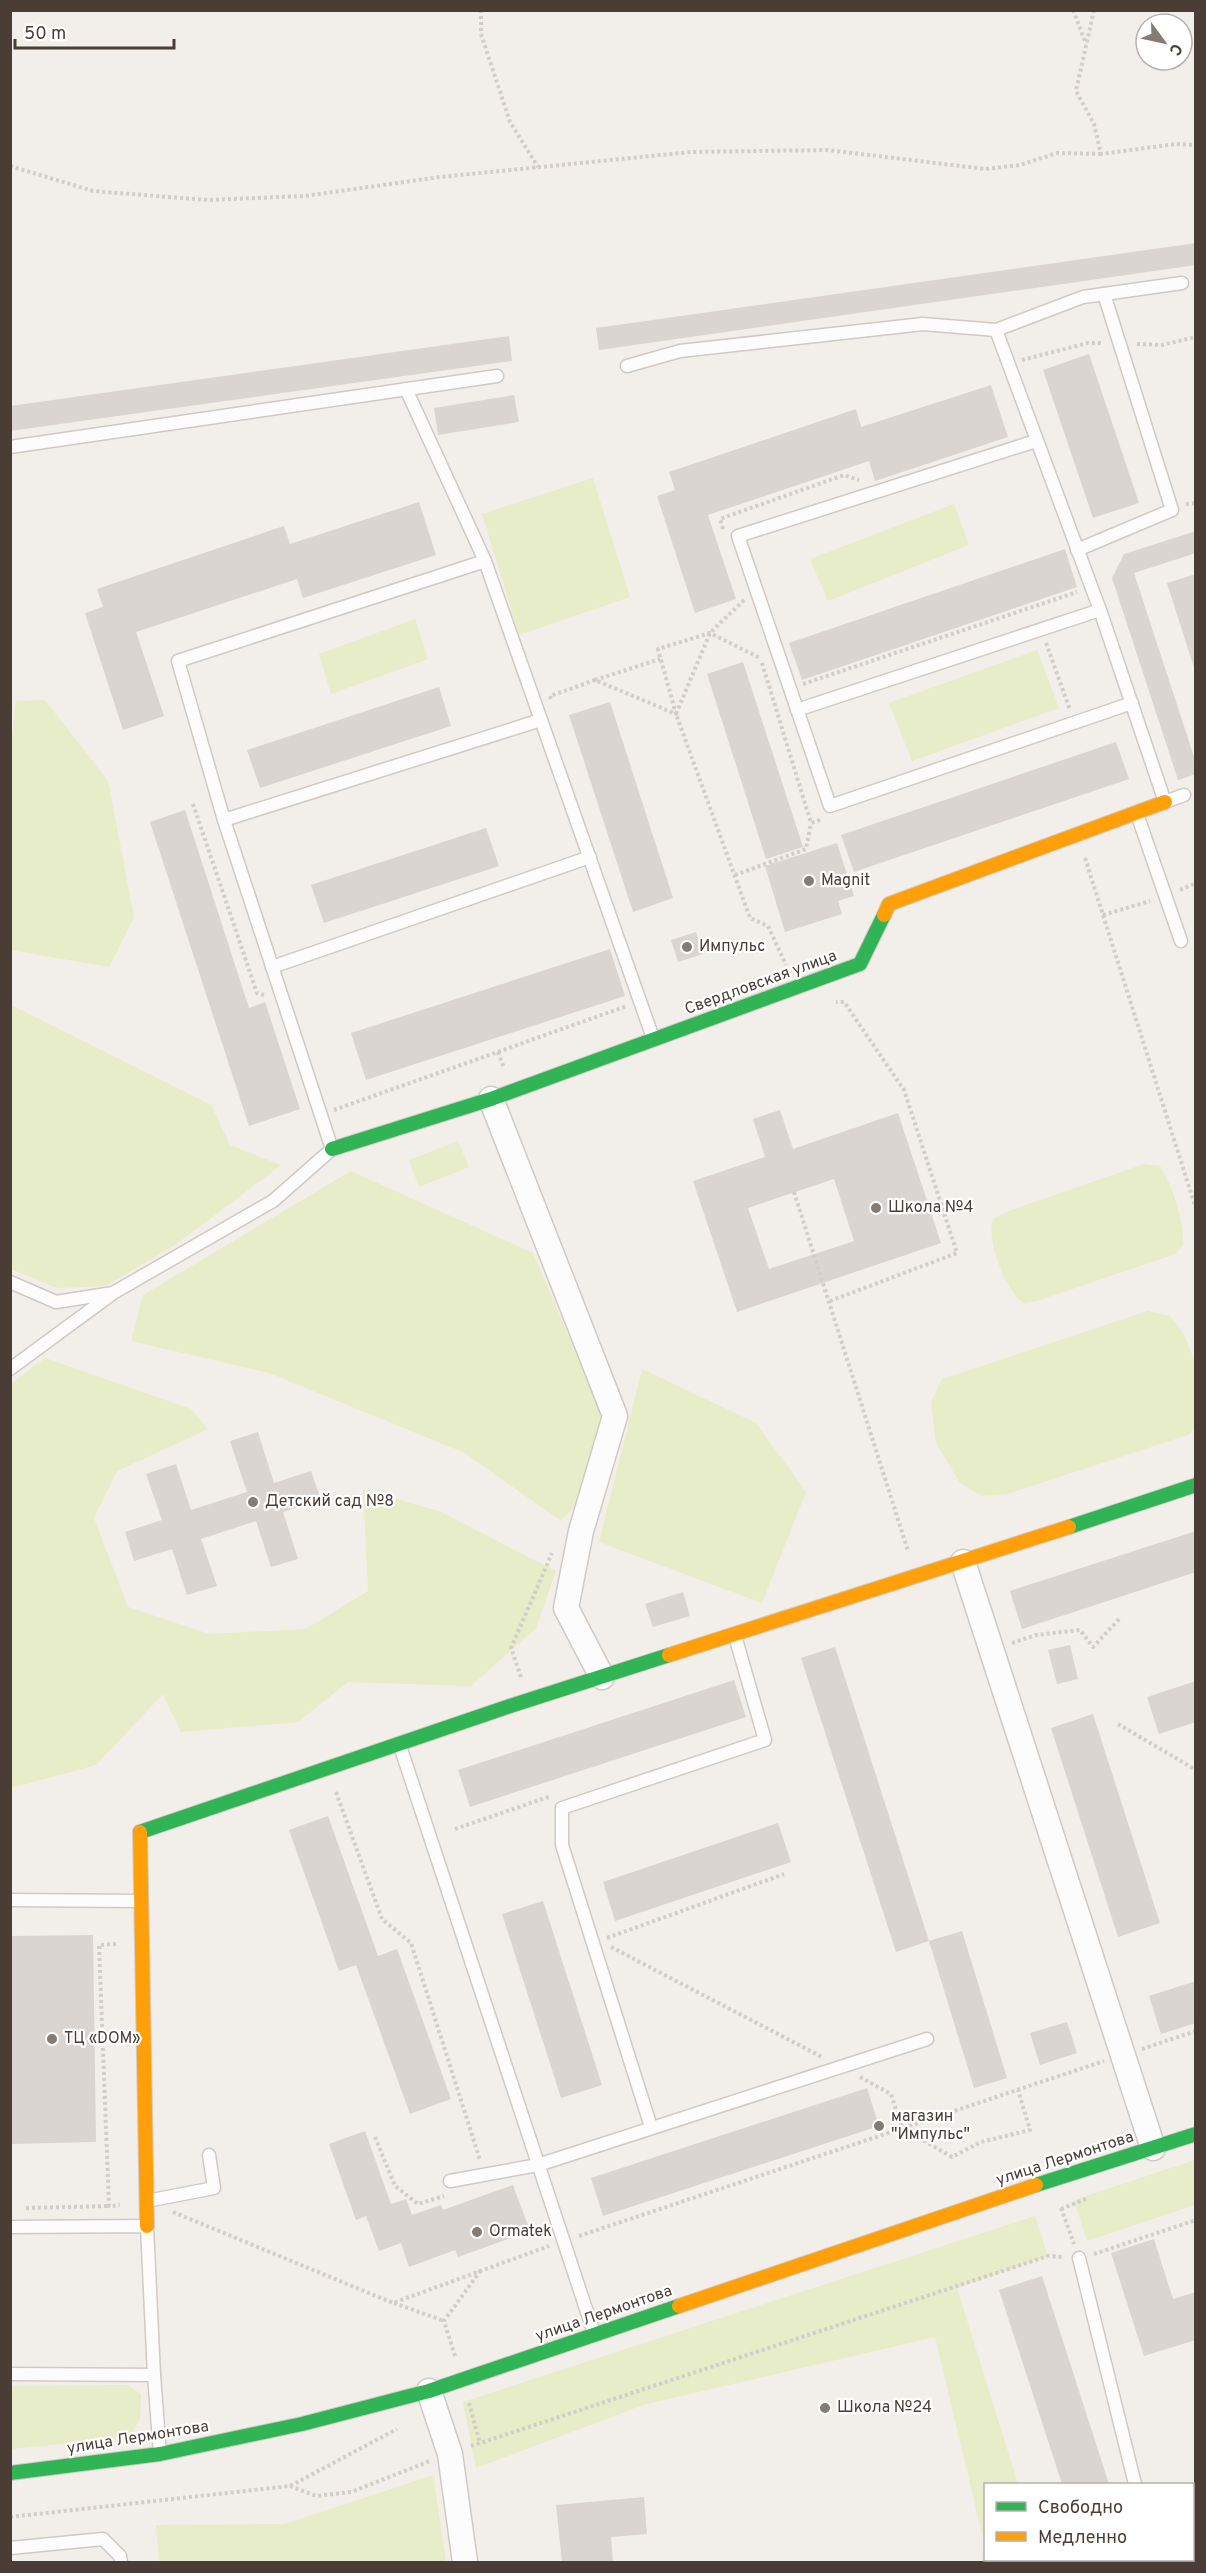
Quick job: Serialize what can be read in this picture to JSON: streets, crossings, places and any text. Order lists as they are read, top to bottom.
{
  "streets": {
    "street": ["Свердловская улица", "улица Лермонтова"]
  },
  "places": [
    "Magnit",
    "Импульс",
    "Школа №4",
    "Детский сад №8",
    "ТЦ «DOM»",
    "магазин \"Импульс\"",
    "Ormatek",
    "Школа №24"
  ],
  "legend": ["Свободно", "Медленно"],
  "scale_bar": "50 m",
  "north": "bottom right"
}
